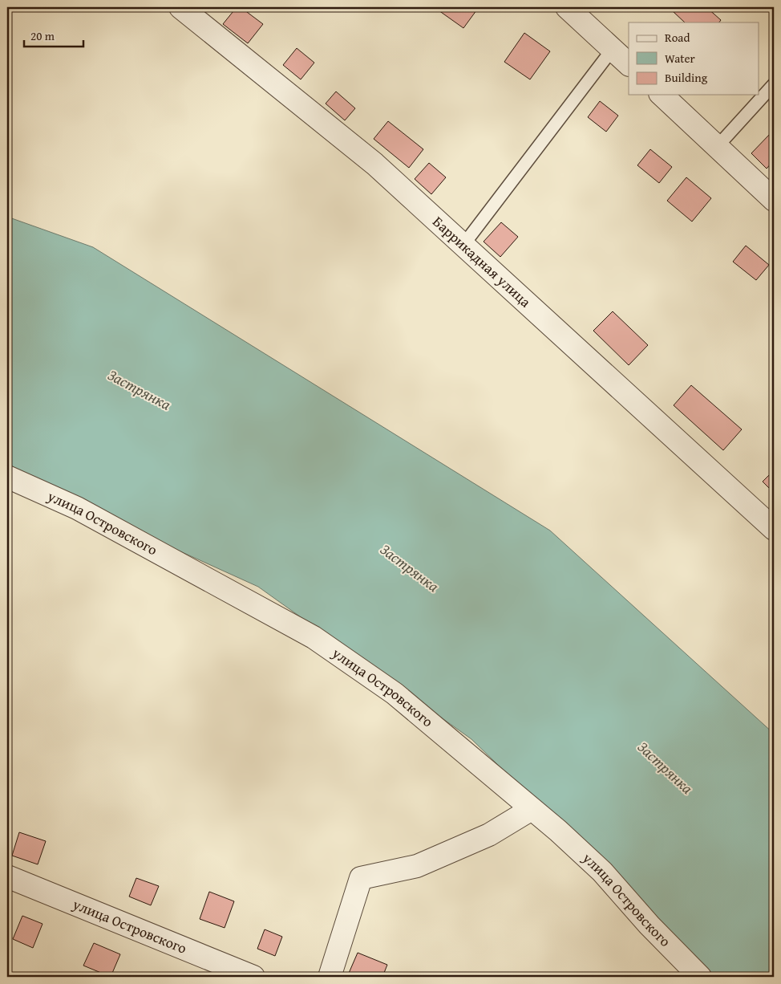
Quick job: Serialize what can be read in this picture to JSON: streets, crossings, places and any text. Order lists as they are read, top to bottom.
{
  "streets": {
    "street": ["Баррикадная улица", "улица Островского"]
  },
  "water": ["Застрянка"],
  "legend": ["Road", "Water", "Building"],
  "scale_bar": "20 m"
}
